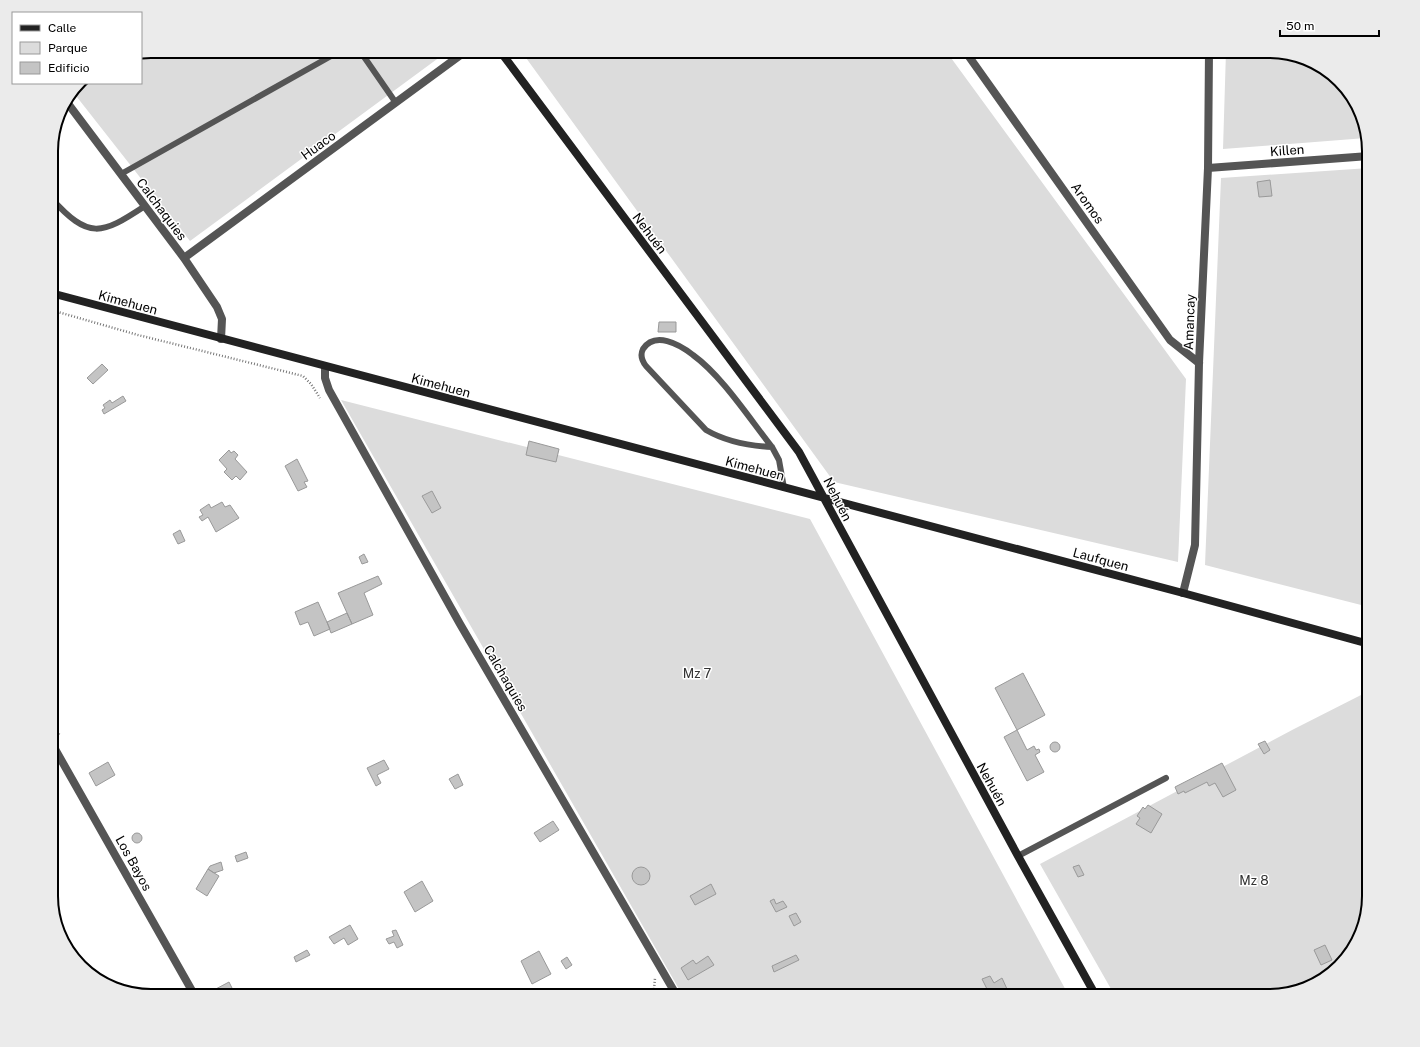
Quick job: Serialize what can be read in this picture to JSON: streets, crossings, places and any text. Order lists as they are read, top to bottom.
{
  "streets": {
    "street": [
      "Huaco",
      "Killen",
      "Aromos",
      "Calchaquies",
      "Nehuén",
      "Kimehuen",
      "Amancay",
      "Laufquen",
      "Los Bayos"
    ]
  },
  "crossings": [
    ["Huaco", "Calchaquies"],
    ["Killen", "Amancay"],
    ["Aromos", "Amancay"],
    ["Calchaquies", "Kimehuen"],
    ["Nehuén", "Kimehuen"],
    ["Nehuén", "Laufquen"],
    ["Kimehuen", "Laufquen"],
    ["Amancay", "Laufquen"]
  ],
  "parks": ["Mz 7", "Mz 8"],
  "legend": ["Calle", "Parque", "Edificio"],
  "scale_bar": "50 m"
}
